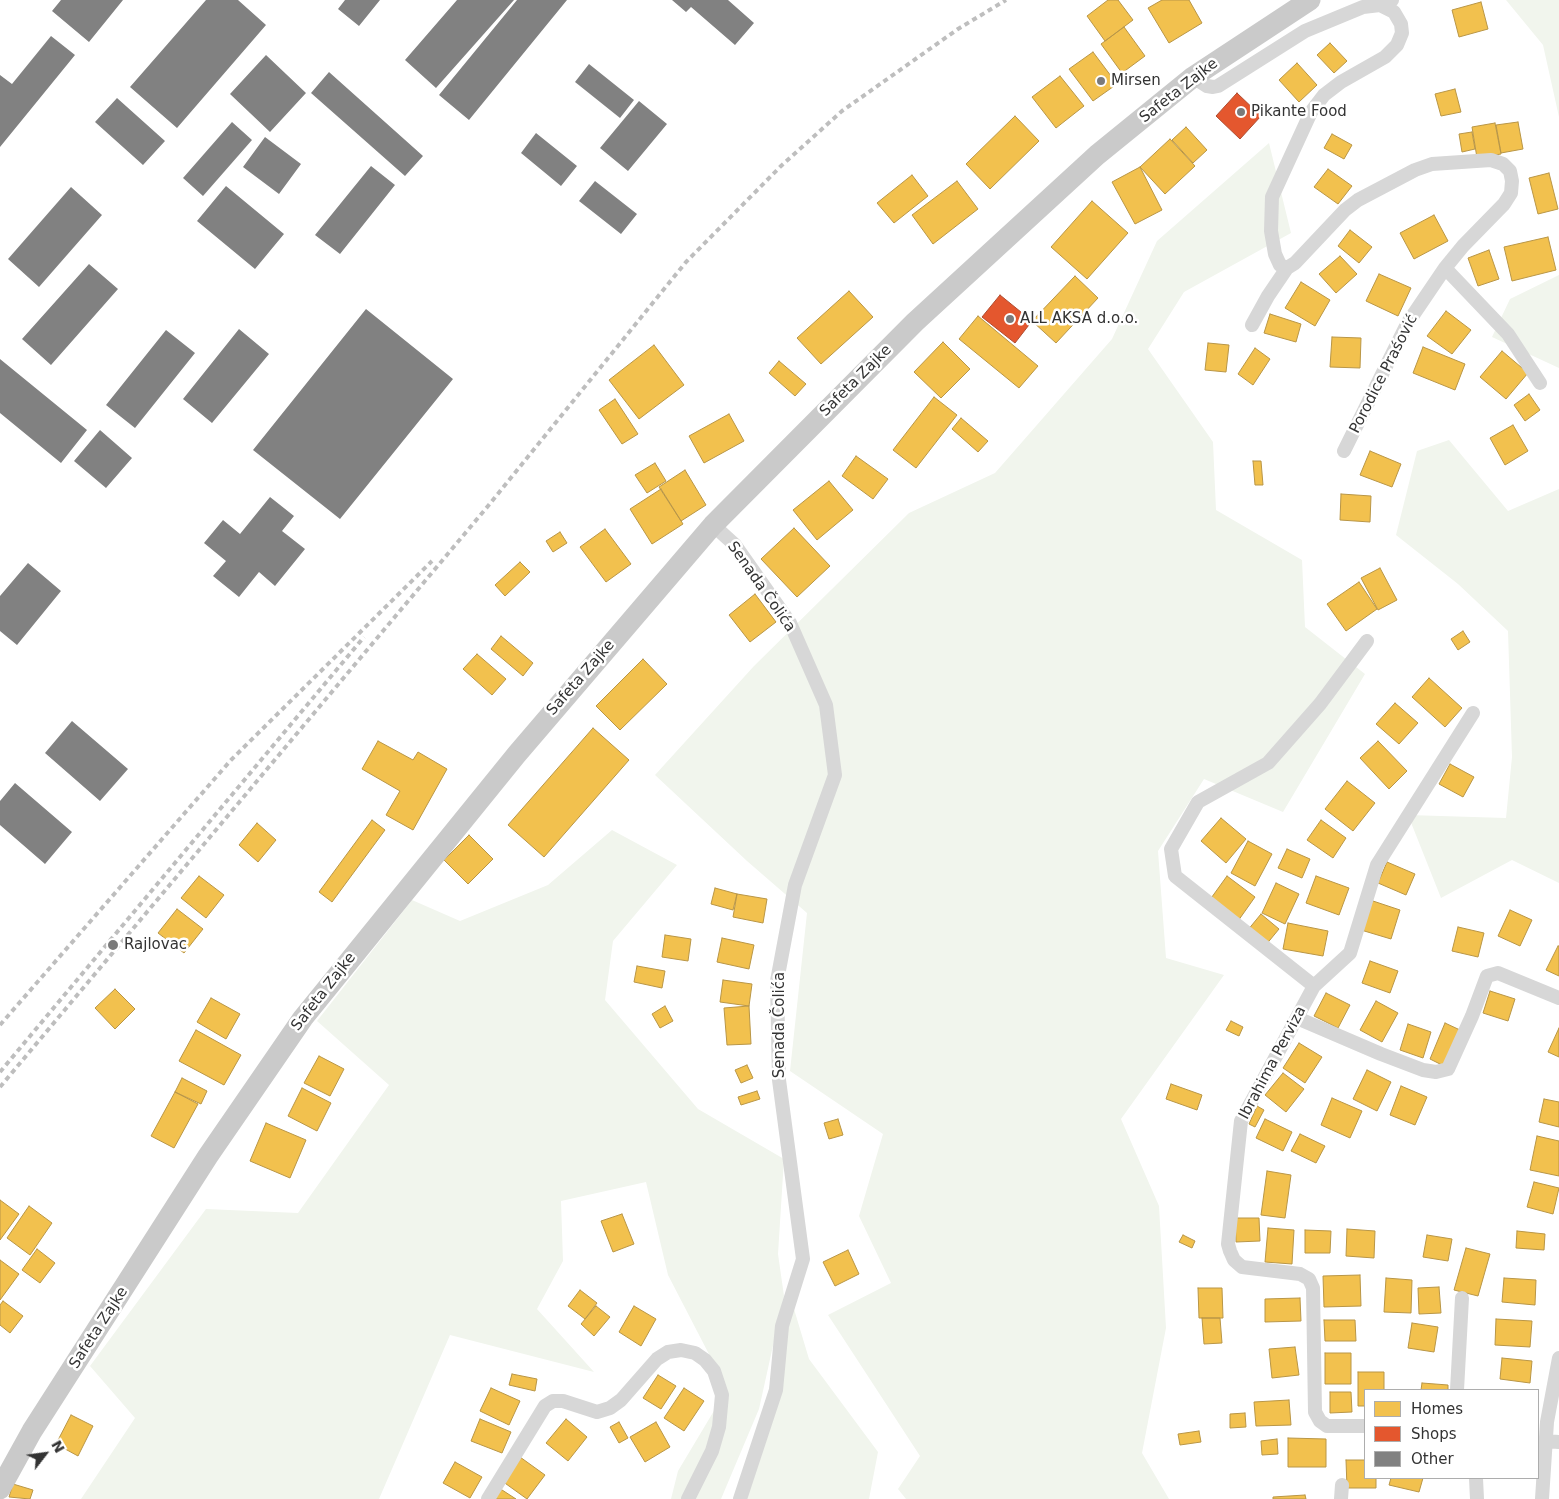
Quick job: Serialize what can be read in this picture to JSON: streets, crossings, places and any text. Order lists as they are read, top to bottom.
{
  "streets": {
    "main road": ["Safeta Zajke"],
    "street": ["Porodice Praśović", "Senada Čolića", "Ibrahima Perviza"]
  },
  "crossings": [
    ["Safeta Zajke", "Senada Čolića"]
  ],
  "places": [
    "Mirsen",
    "Pikante Food",
    "ALL AKSA d.o.o.",
    "Rajlovac"
  ],
  "legend": ["Homes", "Shops", "Other"],
  "north": "top right"
}
